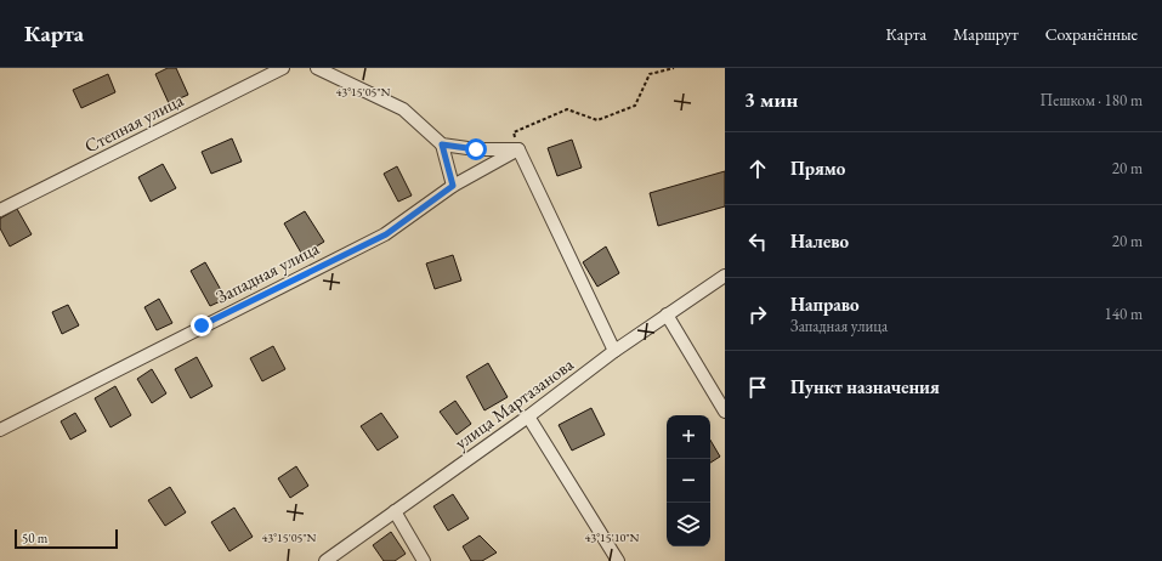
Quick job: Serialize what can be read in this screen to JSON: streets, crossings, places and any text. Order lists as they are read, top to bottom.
{
  "streets": {
    "street": ["Степная улица", "Западная улица", "улица Мартазанова"]
  },
  "scale_bar": "50 m",
  "page": {
    "header": "Карта",
    "nav": ["Карта", "Маршрут", "Сохранённые"],
    "heading": ["3 мин", "Пешком · 180 m"],
    "list": [
      ["Прямо", "20 m"],
      ["Налево", "20 m"],
      ["Направо", "Западная улица", "140 m"],
      "Пункт назначения"
    ],
    "map_buttons": ["+", "−"],
    "scale": "50 m"
  },
  "coordinates": ["43°15'05\"N", "43°15'10\"N"]
}
